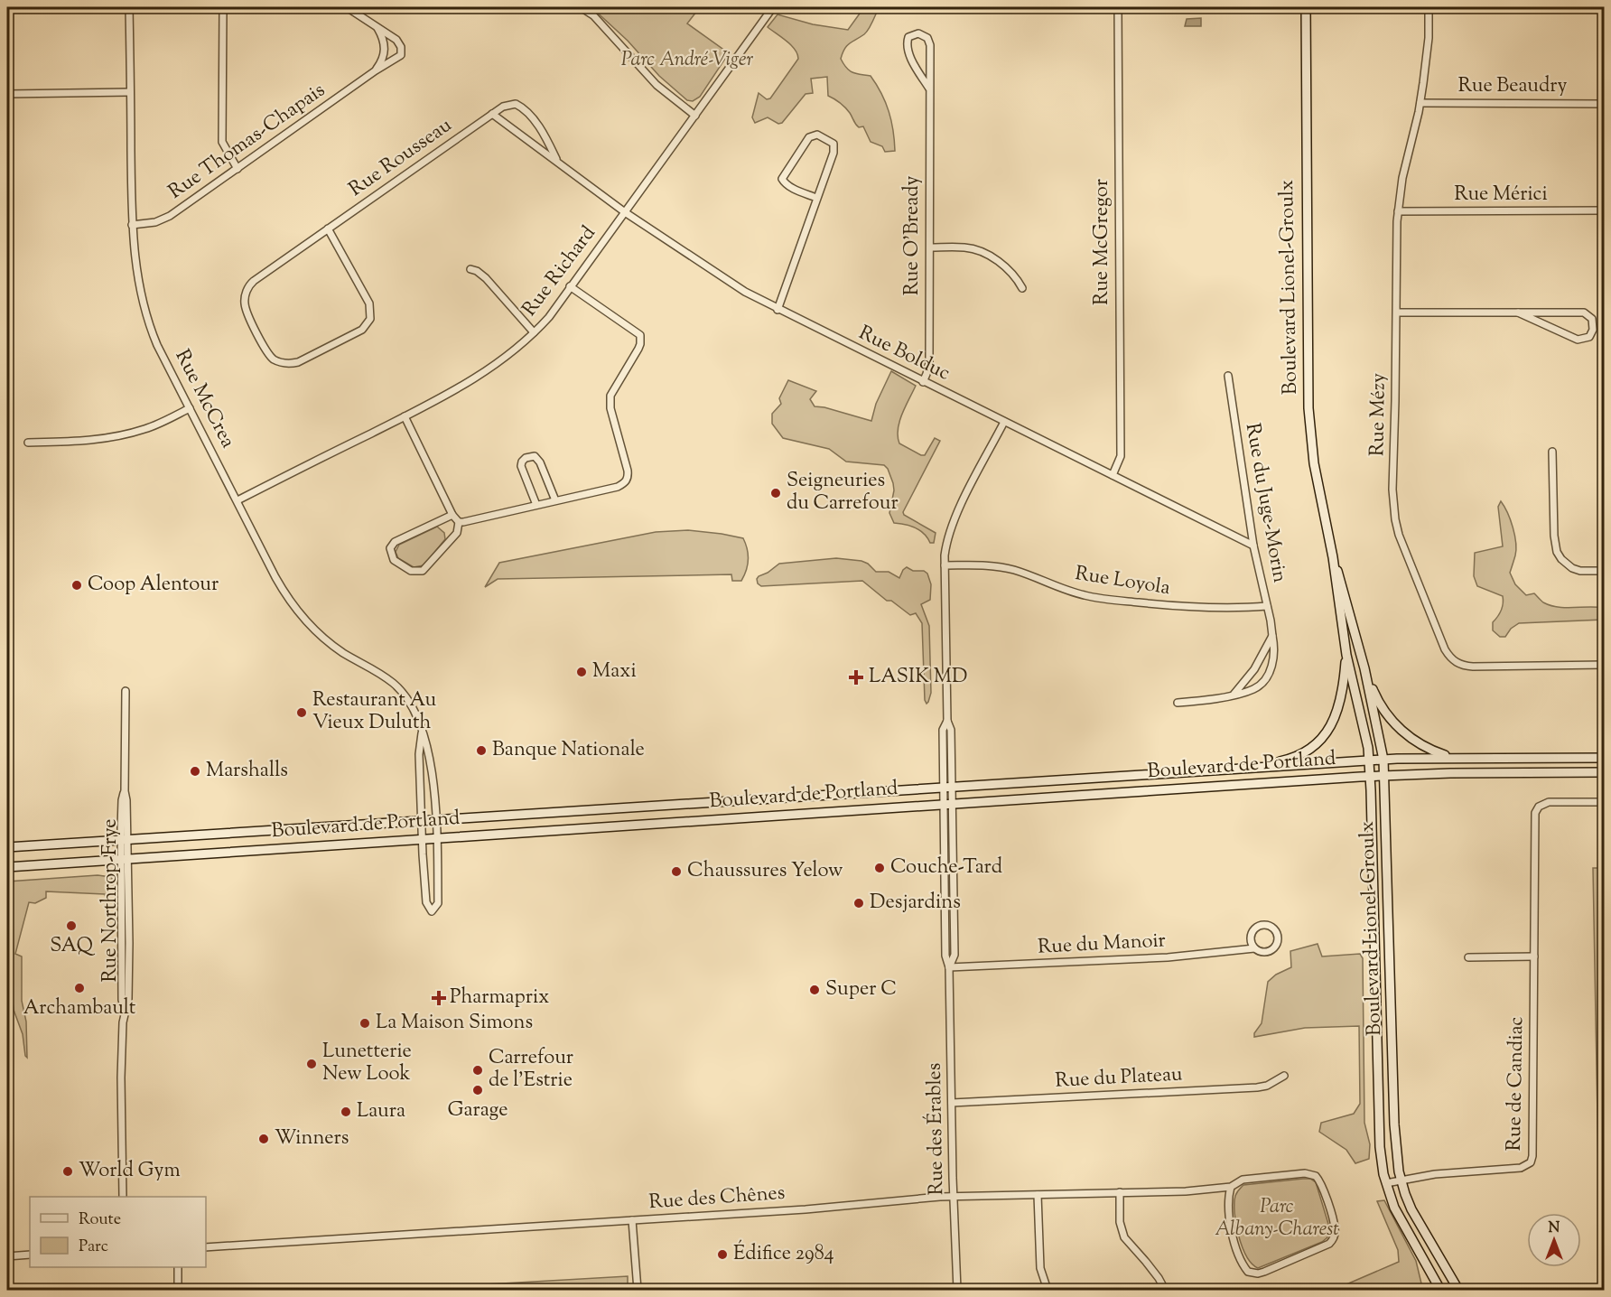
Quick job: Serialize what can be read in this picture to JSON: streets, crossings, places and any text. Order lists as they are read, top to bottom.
{
  "streets": {
    "main road": ["Boulevard Lionel-Groulx", "Boulevard de Portland"],
    "street": [
      "Rue Beaudry",
      "Rue Thomas-Chapais",
      "Rue Rousseau",
      "Rue Mérici",
      "Rue O'Bready",
      "Rue McGregor",
      "Rue Richard",
      "Rue Bolduc",
      "Rue McCrea",
      "Rue Mézy",
      "Rue du Juge-Morin",
      "Rue Loyola",
      "Rue Northrop-Frye",
      "Rue du Manoir",
      "Rue du Plateau",
      "Rue de Candiac",
      "Rue des Érables",
      "Rue des Chênes"
    ]
  },
  "crossings": [
    ["Rue Beaudry", "Rue Mézy"],
    ["Rue Thomas-Chapais", "Rue McCrea"],
    ["Rue Rousseau", "Rue Bolduc"],
    ["Rue Mérici", "Rue Mézy"],
    ["Rue O'Bready", "Rue Bolduc"],
    ["Rue McGregor", "Rue Bolduc"],
    ["Rue Richard", "Rue Bolduc"],
    ["Rue Richard", "Rue McCrea"],
    ["Boulevard Lionel-Groulx", "Boulevard de Portland"],
    ["Boulevard Lionel-Groulx", "Rue de Candiac"],
    ["Rue Bolduc", "Rue du Juge-Morin"],
    ["Rue Bolduc", "Rue des Érables"],
    ["Rue McCrea", "Boulevard de Portland"],
    ["Rue du Juge-Morin", "Rue Loyola"],
    ["Rue Loyola", "Rue des Érables"],
    ["Boulevard de Portland", "Rue Northrop-Frye"],
    ["Boulevard de Portland", "Rue des Érables"],
    ["Rue du Manoir", "Rue des Érables"],
    ["Rue du Plateau", "Rue des Érables"],
    ["Rue des Érables", "Rue des Chênes"]
  ],
  "parks": ["Parc André-Viger", "Parc Albany-Charest"],
  "places": {
    "other": [
      "Seigneuries du Carrefour",
      "Coop Alentour",
      "Maxi",
      "Restaurant Au Vieux Duluth",
      "Banque Nationale",
      "Marshalls",
      "Couche-Tard",
      "Chaussures Yelow",
      "Desjardins",
      "SAQ",
      "Archambault",
      "Super C",
      "La Maison Simons",
      "Lunetterie New Look",
      "Carrefour de l'Estrie",
      "Garage",
      "Laura",
      "Winners",
      "World Gym",
      "Édifice 2984"
    ],
    "health": ["LASIK MD", "Pharmaprix"]
  },
  "legend": ["Route", "Parc"],
  "north": "top"
}
